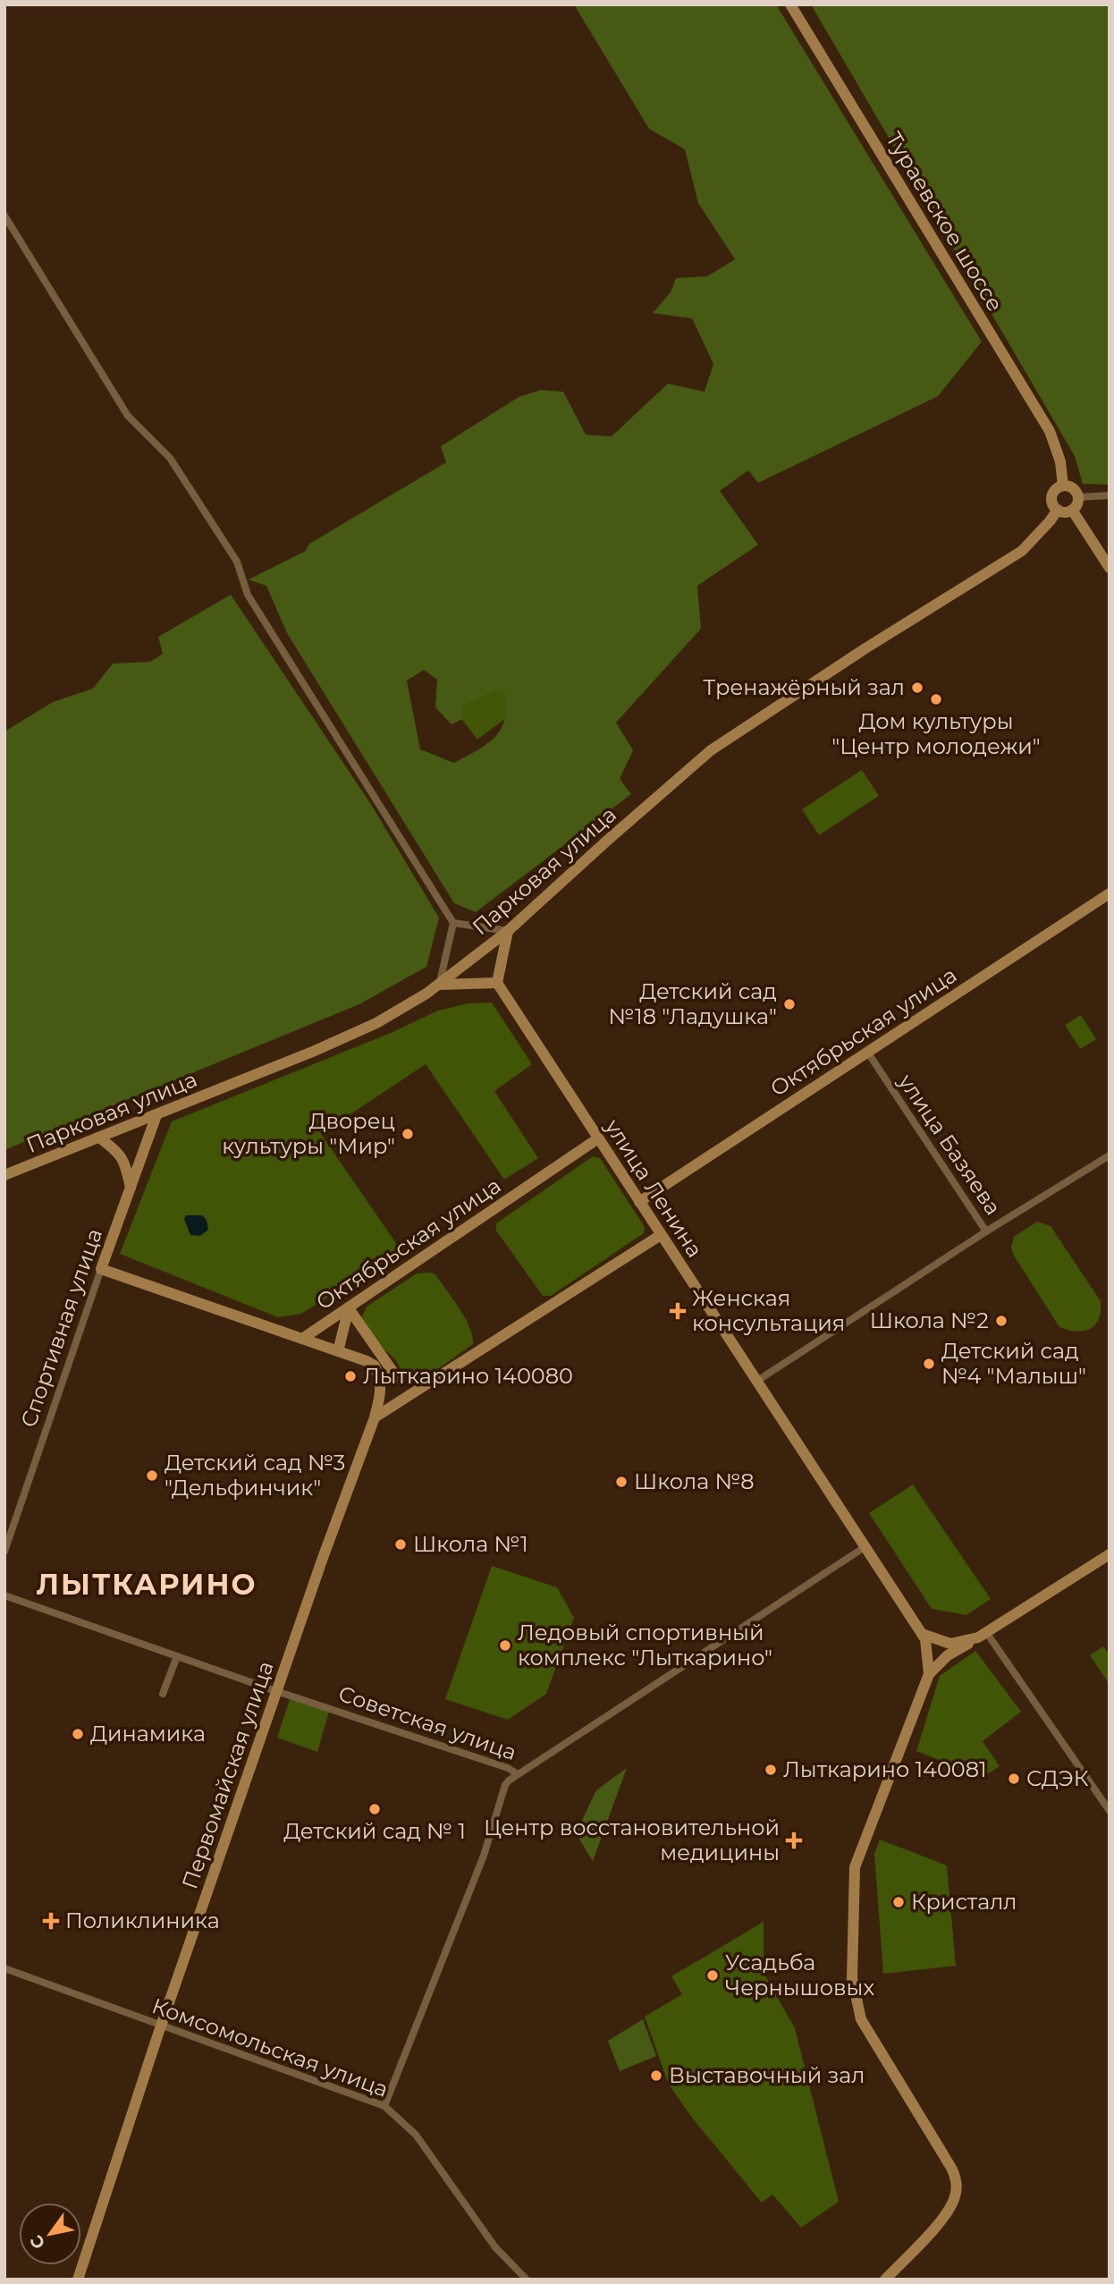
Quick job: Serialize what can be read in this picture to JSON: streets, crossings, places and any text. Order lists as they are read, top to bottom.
{
  "streets": {
    "street": [
      "Тураевское шоссе",
      "Парковая улица",
      "Октябрьская улица",
      "улица Базяева",
      "улица Ленина",
      "Спортивная улица",
      "Советская улица",
      "Первомайская улица",
      "Комсомольская улица"
    ]
  },
  "crossings": [
    ["Тураевское шоссе", "Парковая улица"],
    ["Парковая улица", "Спортивная улица"],
    ["Октябрьская улица", "улица Базяева"],
    ["Октябрьская улица", "улица Ленина"],
    ["улица Ленина", "Советская улица"],
    ["Советская улица", "Первомайская улица"],
    ["Первомайская улица", "Комсомольская улица"]
  ],
  "districts": ["ЛЫТКАРИНО"],
  "places": {
    "other": [
      "Тренажёрный зал",
      "Дом культуры \"Центр молодежи\"",
      "Детский сад №18 \"Ладушка\"",
      "Дворец культуры \"Мир\"",
      "Школа №2",
      "Детский сад №4 \"Малыш\"",
      "Лыткарино 140080",
      "Детский сад №3 \"Дельфинчик\"",
      "Школа №8",
      "Школа №1",
      "Ледовый спортивный комплекс \"Лыткарино\"",
      "Динамика",
      "Лыткарино 140081",
      "СДЭК",
      "Детский сад № 1",
      "Кристалл",
      "Усадьба Чернышовых",
      "Выставочный зал"
    ],
    "health": ["Женская консультация", "Центр восстановительной медицины", "Поликлиника"]
  },
  "north": "bottom left"
}
